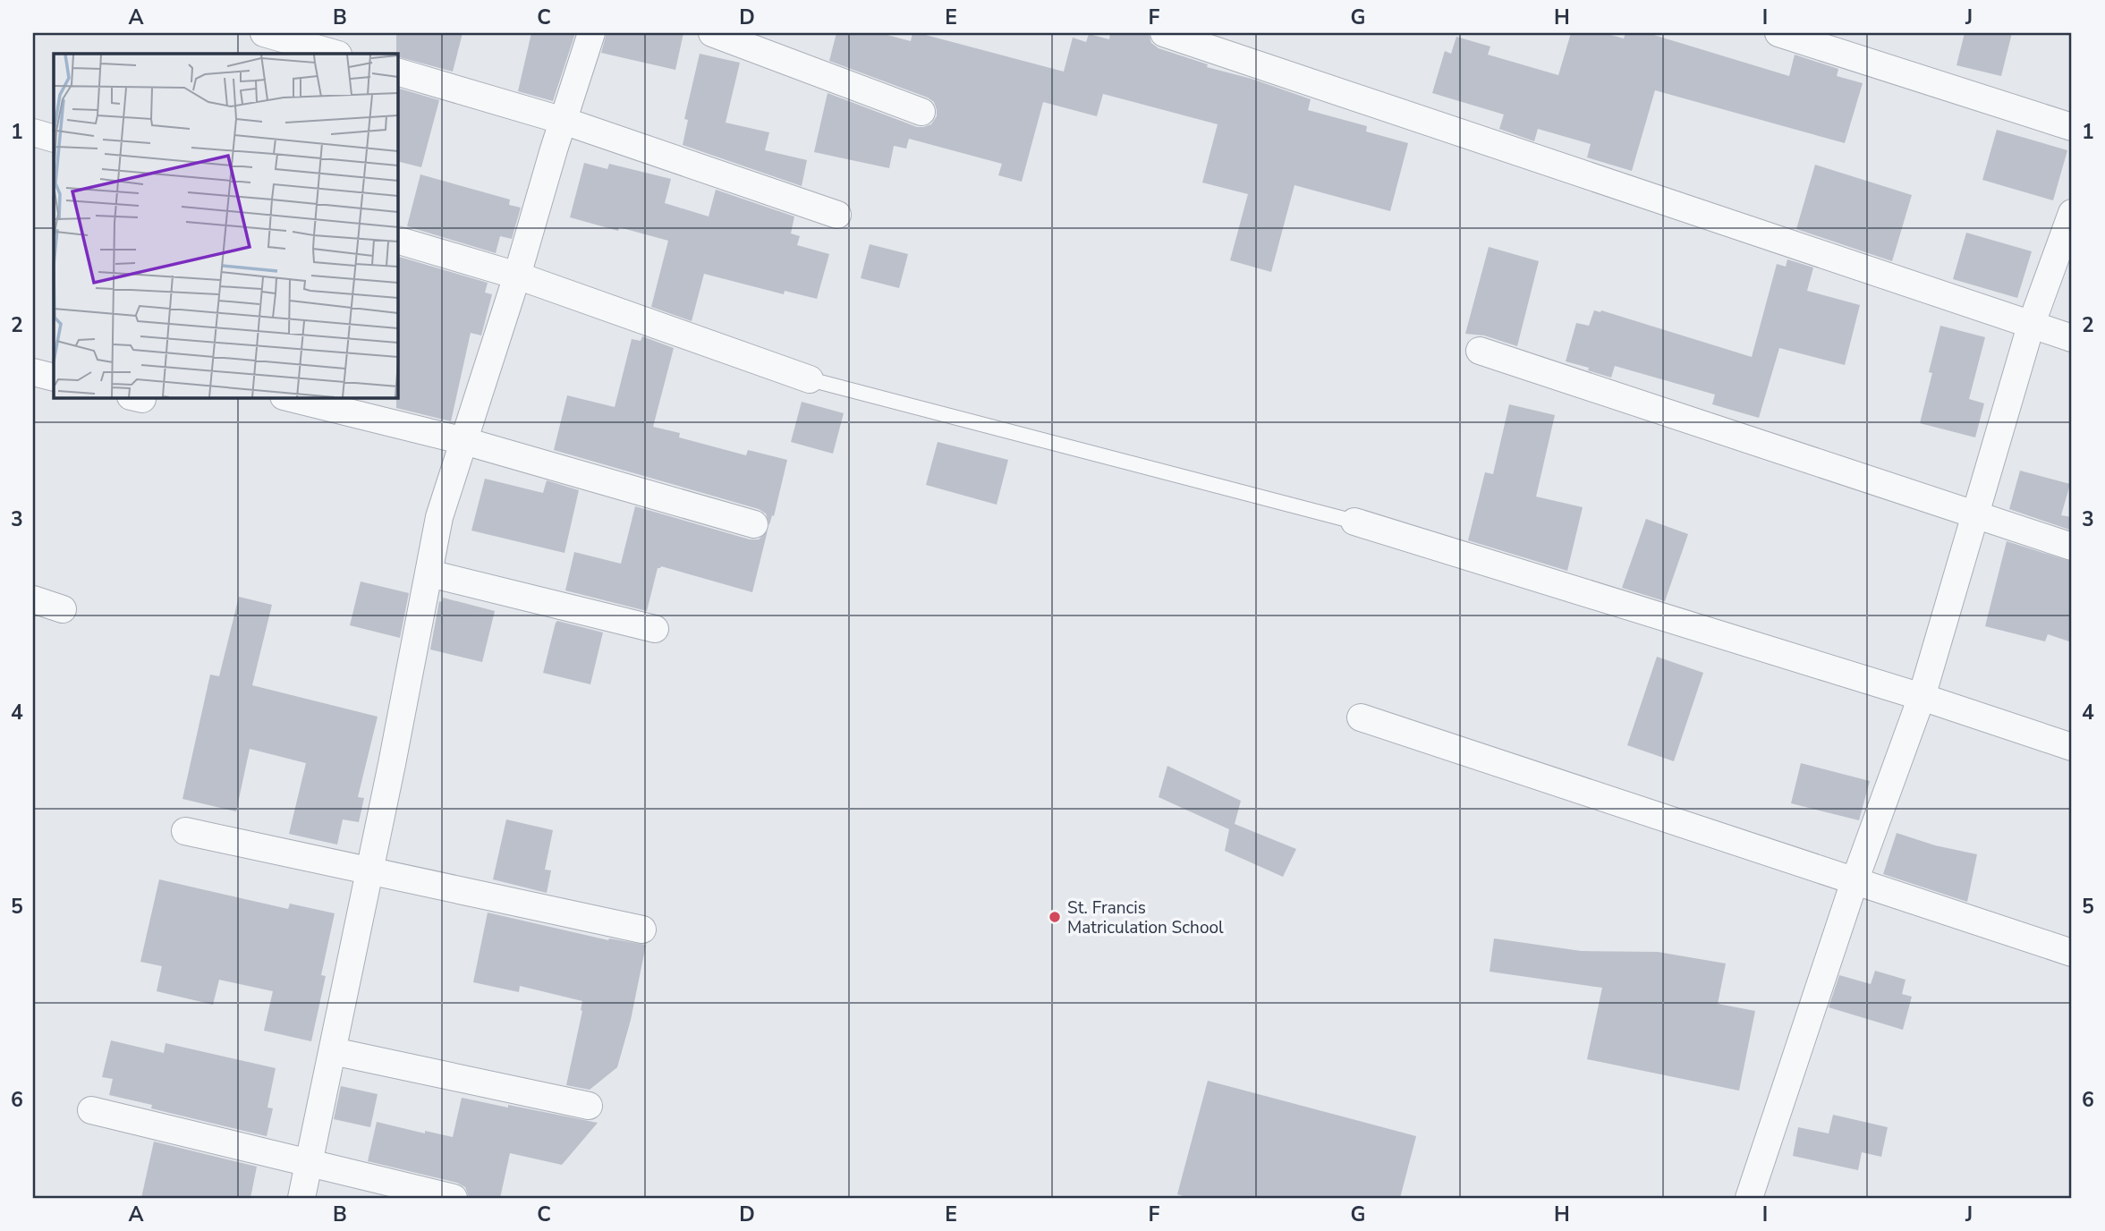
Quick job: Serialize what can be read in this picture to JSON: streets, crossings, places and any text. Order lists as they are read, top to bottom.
{
  "places": ["St. Francis Matriculation School"],
  "grid": {
    "columns": [
      "A",
      "B",
      "C",
      "D",
      "E",
      "F",
      "G",
      "H",
      "I",
      "J"
    ],
    "rows": [
      "1",
      "2",
      "3",
      "4",
      "5",
      "6"
    ]
  }
}
